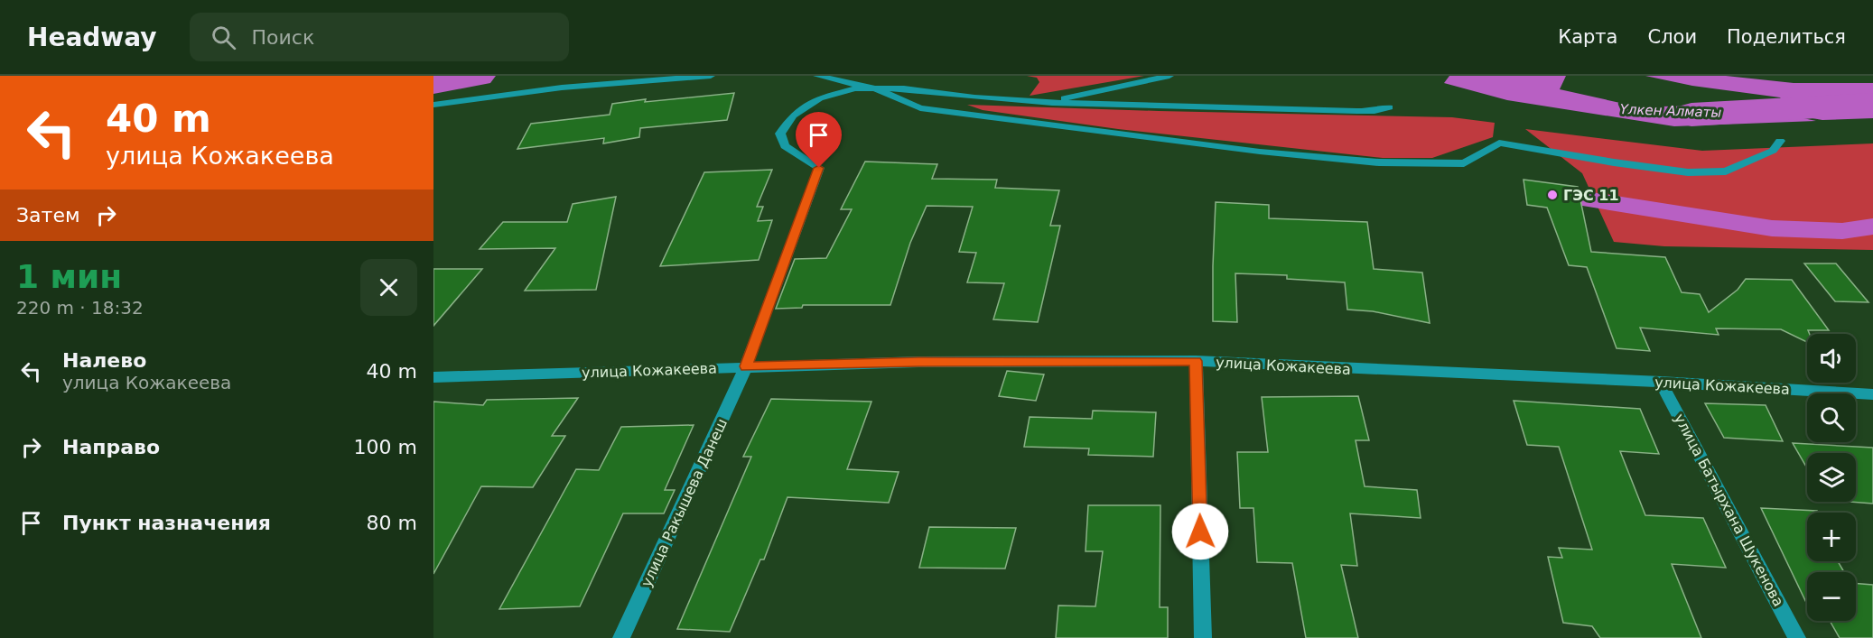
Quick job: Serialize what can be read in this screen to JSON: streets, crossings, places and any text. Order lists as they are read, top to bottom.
{
  "streets": {
    "street": ["улица Кожакеева", "улица Ракышева Данеш", "улица Батырхана Шукенова"]
  },
  "crossings": [
    ["улица Кожакеева", "улица Ракышева Данеш"],
    ["улица Кожакеева", "улица Батырхана Шукенова"]
  ],
  "water": ["Үлкен Алматы"],
  "places": ["ГЭС 11"],
  "page": {
    "header": "Headway",
    "search": "Поиск",
    "nav": ["Карта", "Слои", "Поделиться"],
    "turn": ["40 m", "улица Кожакеева"],
    "then": "Затем",
    "heading": ["1 мин", "220 m · 18:32"],
    "list": [
      {
        "name": "Налево",
        "note": "улица Кожакеева",
        "value": "40 m"
      },
      {
        "name": "Направо",
        "value": "100 m"
      },
      {
        "name": "Пункт назначения",
        "value": "80 m"
      }
    ],
    "map_buttons": ["+", "−"]
  }
}
